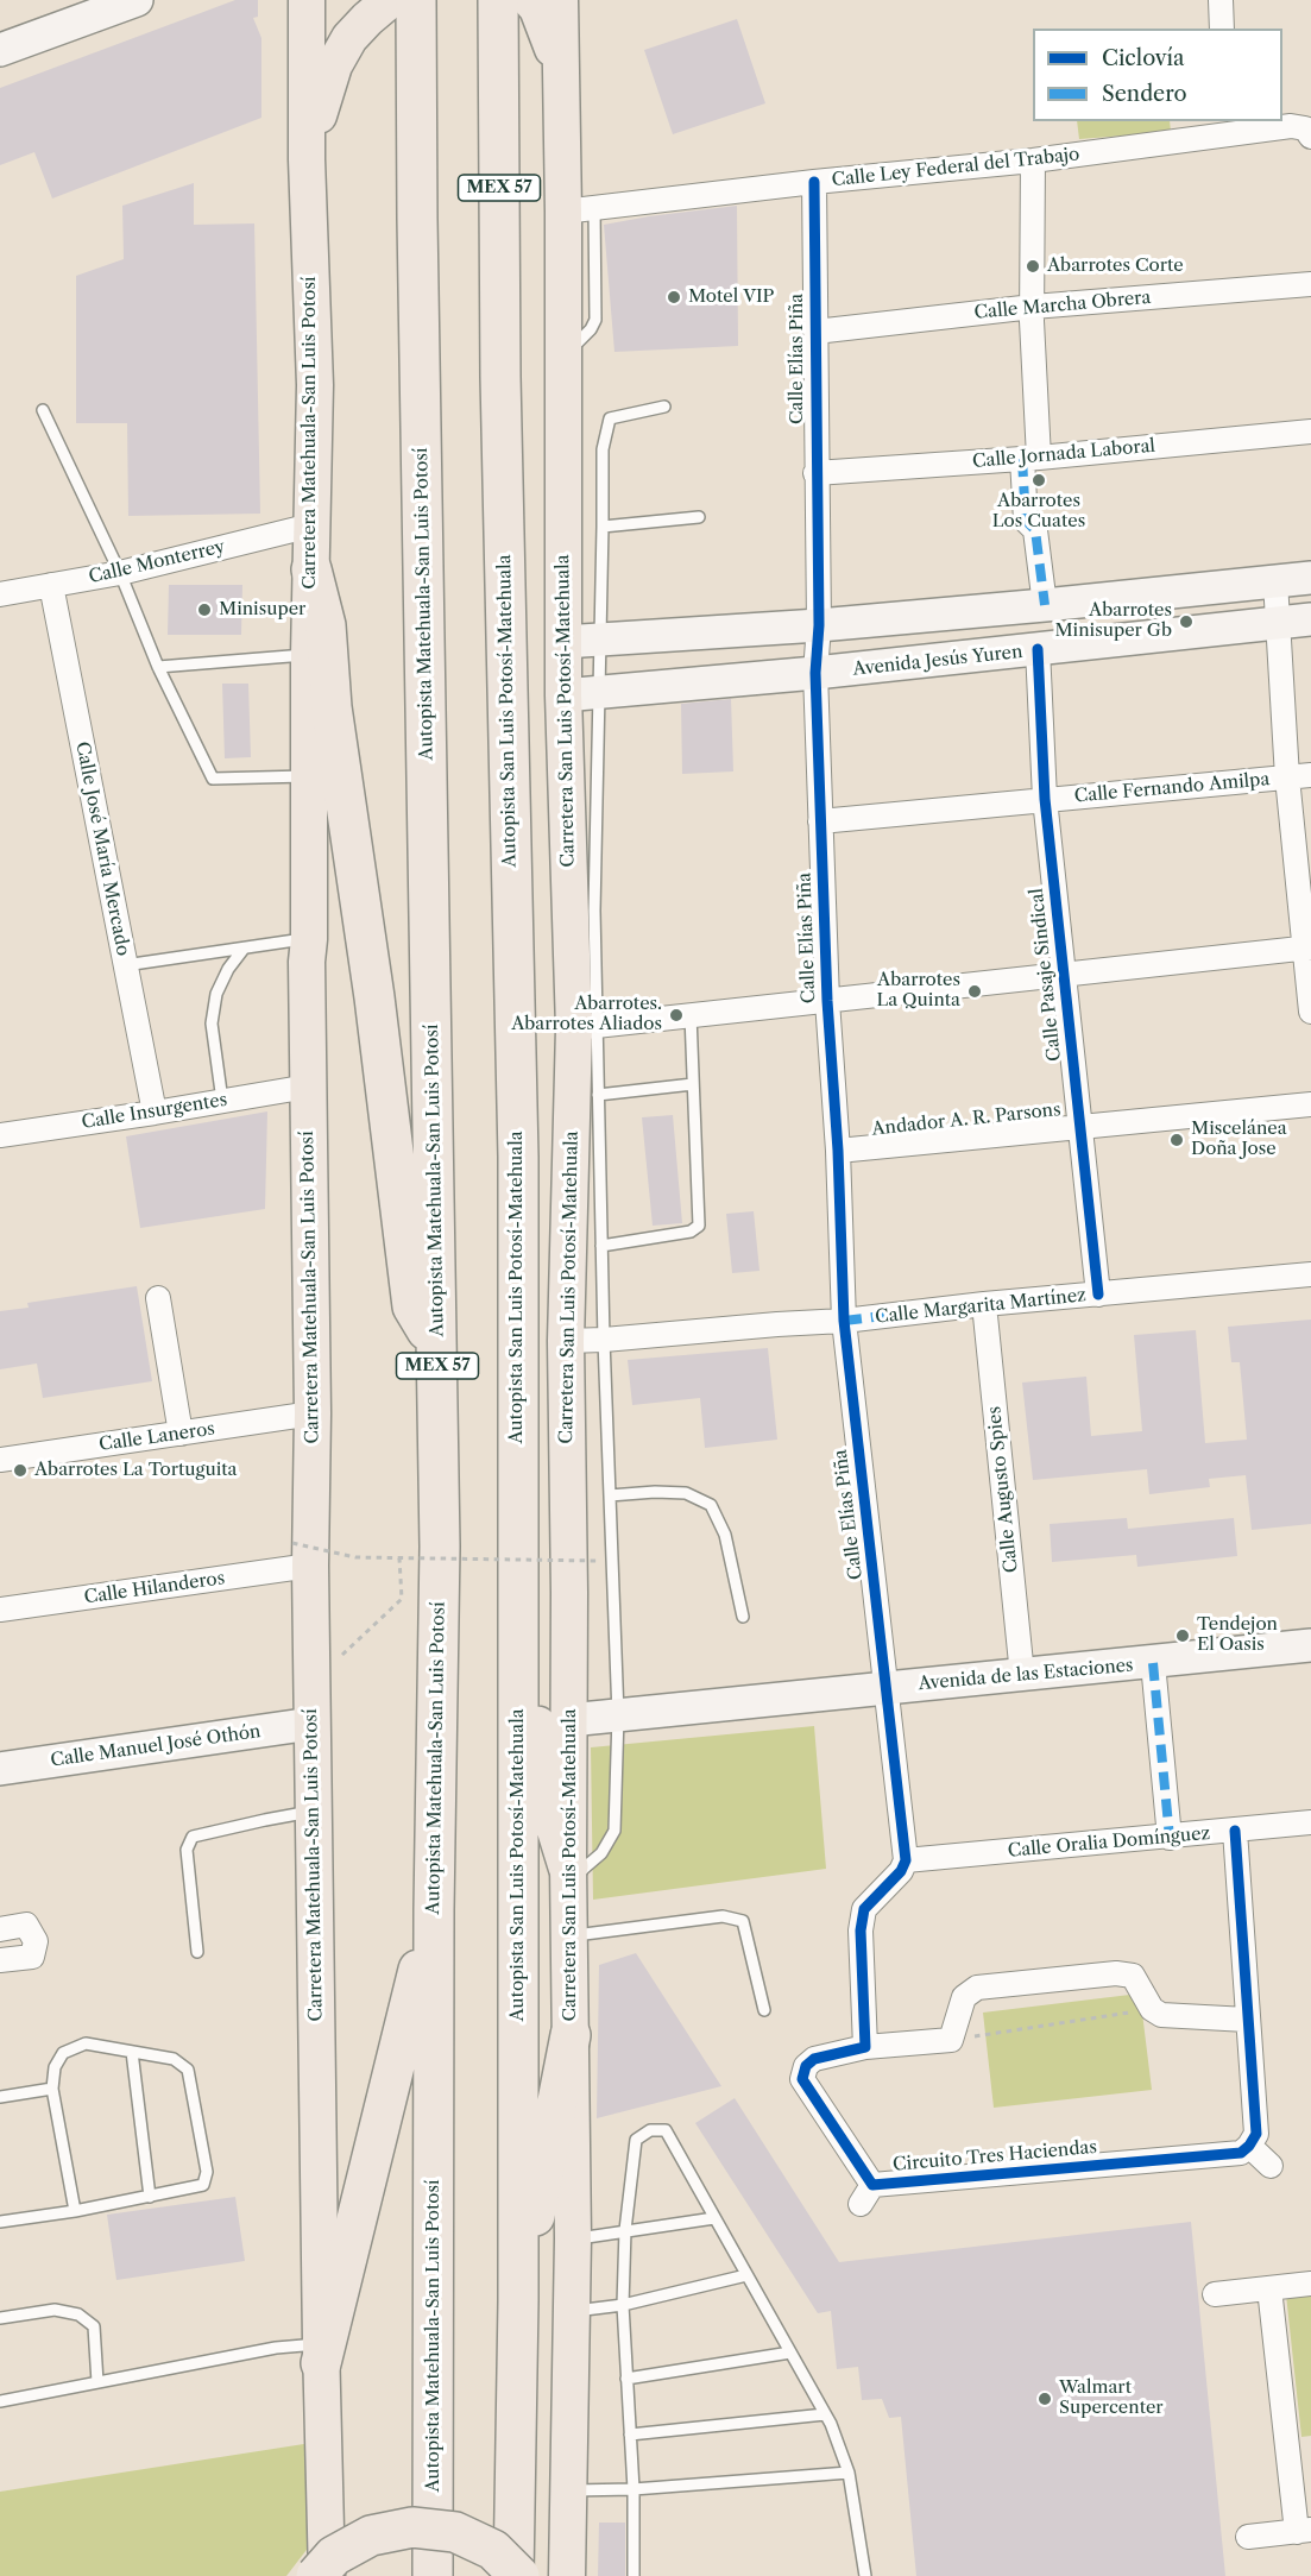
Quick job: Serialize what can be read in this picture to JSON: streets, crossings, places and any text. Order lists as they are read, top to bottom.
{
  "streets": {
    "highway": ["MEX 57", "Autopista Matehuala-San Luis Potosí", "Autopista San Luis Potosí-Matehuala"],
    "main road": ["Carretera Matehuala-San Luis Potosí", "Carretera San Luis Potosí-Matehuala"],
    "street": [
      "Calle Ley Federal del Trabajo",
      "Calle Marcha Obrera",
      "Calle Elías Piña",
      "Calle Jornada Laboral",
      "Calle Monterrey",
      "Avenida Jesús Yuren",
      "Calle Fernando Amilpa",
      "Calle José María Mercado",
      "Calle Pasaje Sindical",
      "Calle Insurgentes",
      "Andador A. R. Parsons",
      "Calle Margarita Martínez",
      "Calle Laneros",
      "Calle Augusto Spies",
      "Calle Hilanderos",
      "Avenida de las Estaciones",
      "Calle Manuel José Othón",
      "Calle Oralia Domínguez",
      "Circuito Tres Haciendas"
    ]
  },
  "crossings": [
    ["Calle Ley Federal del Trabajo", "Calle Elías Piña"],
    ["Calle Ley Federal del Trabajo", "Carretera San Luis Potosí-Matehuala"],
    ["Calle Marcha Obrera", "Calle Elías Piña"],
    ["Calle Elías Piña", "Calle Jornada Laboral"],
    ["Calle Elías Piña", "Avenida Jesús Yuren"],
    ["Calle Elías Piña", "Calle Fernando Amilpa"],
    ["Calle Elías Piña", "Andador A. R. Parsons"],
    ["Calle Elías Piña", "Calle Margarita Martínez"],
    ["Calle Elías Piña", "Avenida de las Estaciones"],
    ["Carretera Matehuala-San Luis Potosí", "Calle Monterrey"],
    ["Carretera Matehuala-San Luis Potosí", "Calle Insurgentes"],
    ["Carretera Matehuala-San Luis Potosí", "Calle Laneros"],
    ["Carretera Matehuala-San Luis Potosí", "Calle Hilanderos"],
    ["Carretera Matehuala-San Luis Potosí", "Calle Manuel José Othón"],
    ["Calle Monterrey", "Calle José María Mercado"],
    ["Avenida Jesús Yuren", "Carretera San Luis Potosí-Matehuala"],
    ["Avenida Jesús Yuren", "Calle Pasaje Sindical"],
    ["Carretera San Luis Potosí-Matehuala", "Calle Margarita Martínez"],
    ["Carretera San Luis Potosí-Matehuala", "Avenida de las Estaciones"],
    ["Calle Fernando Amilpa", "Calle Pasaje Sindical"],
    ["Calle José María Mercado", "Calle Insurgentes"],
    ["Calle Pasaje Sindical", "Andador A. R. Parsons"],
    ["Calle Pasaje Sindical", "Calle Margarita Martínez"],
    ["Calle Margarita Martínez", "Calle Augusto Spies"],
    ["Calle Augusto Spies", "Avenida de las Estaciones"]
  ],
  "places": [
    "Abarrotes Corte",
    "Motel VIP",
    "Abarrotes Los Cuates",
    "Minisuper",
    "Abarrotes Minisuper Gb",
    "Abarrotes La Quinta",
    "Abarrotes. Abarrotes Aliados",
    "Miscelánea Doña Jose",
    "Abarrotes La Tortuguita",
    "Tendejon El Oasis",
    "Walmart Supercenter"
  ],
  "legend": ["Ciclovía", "Sendero"]
}
